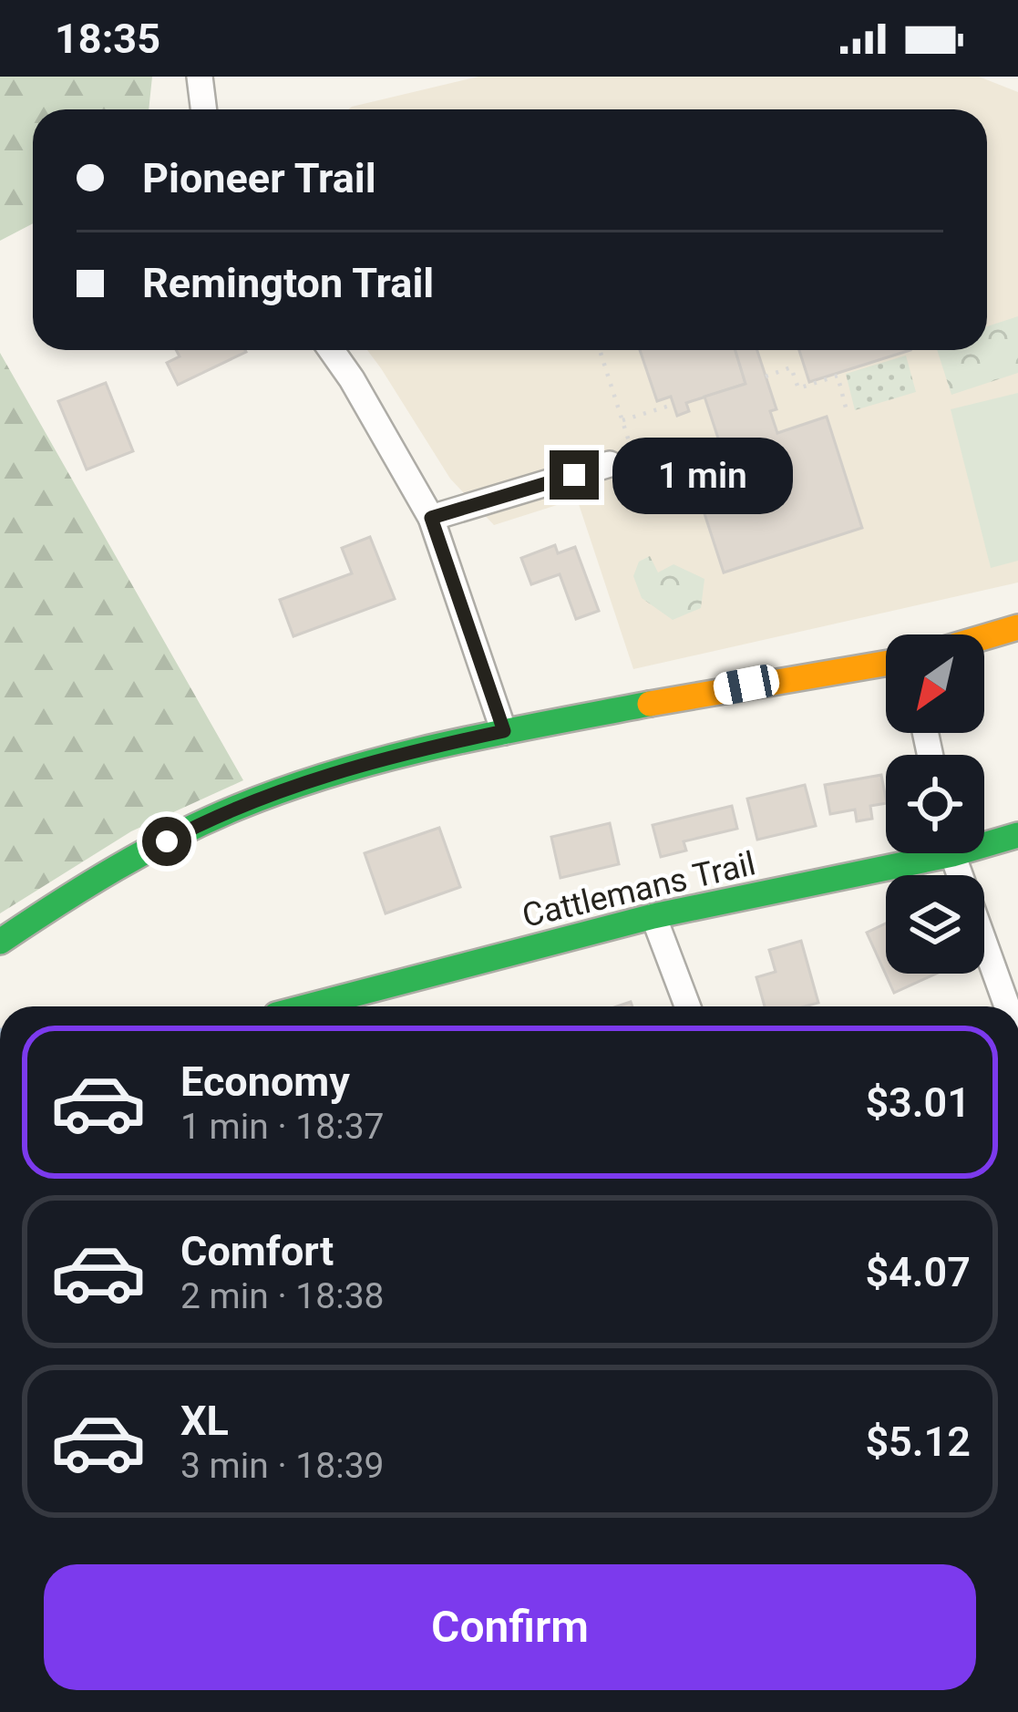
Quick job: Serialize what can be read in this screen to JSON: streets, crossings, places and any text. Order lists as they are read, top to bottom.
{
  "streets": {
    "main road": ["Cattlemans Trail"]
  },
  "north": "bottom left",
  "page": {
    "status": "18:35",
    "banner": ["Pioneer Trail", "Remington Trail"],
    "bubble": "1 min",
    "list": [
      {
        "name": "Economy",
        "note": "1 min · 18:37",
        "value": "$3.01"
      },
      {
        "name": "Comfort",
        "note": "2 min · 18:38",
        "value": "$4.07"
      },
      {
        "name": "XL",
        "note": "3 min · 18:39",
        "value": "$5.12"
      }
    ],
    "buttons": "Confirm"
  }
}
